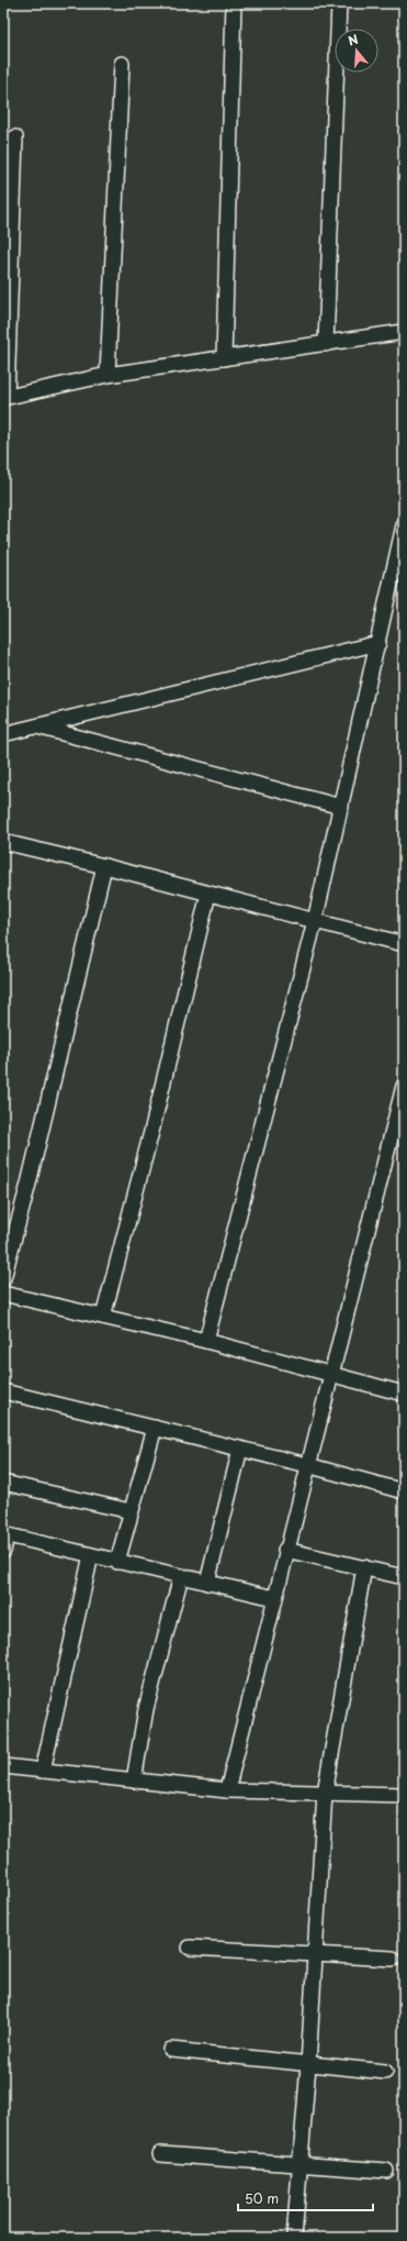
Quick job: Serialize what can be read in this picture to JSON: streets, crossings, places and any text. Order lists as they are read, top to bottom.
{
  "scale_bar": "50 m",
  "north": "top"
}
